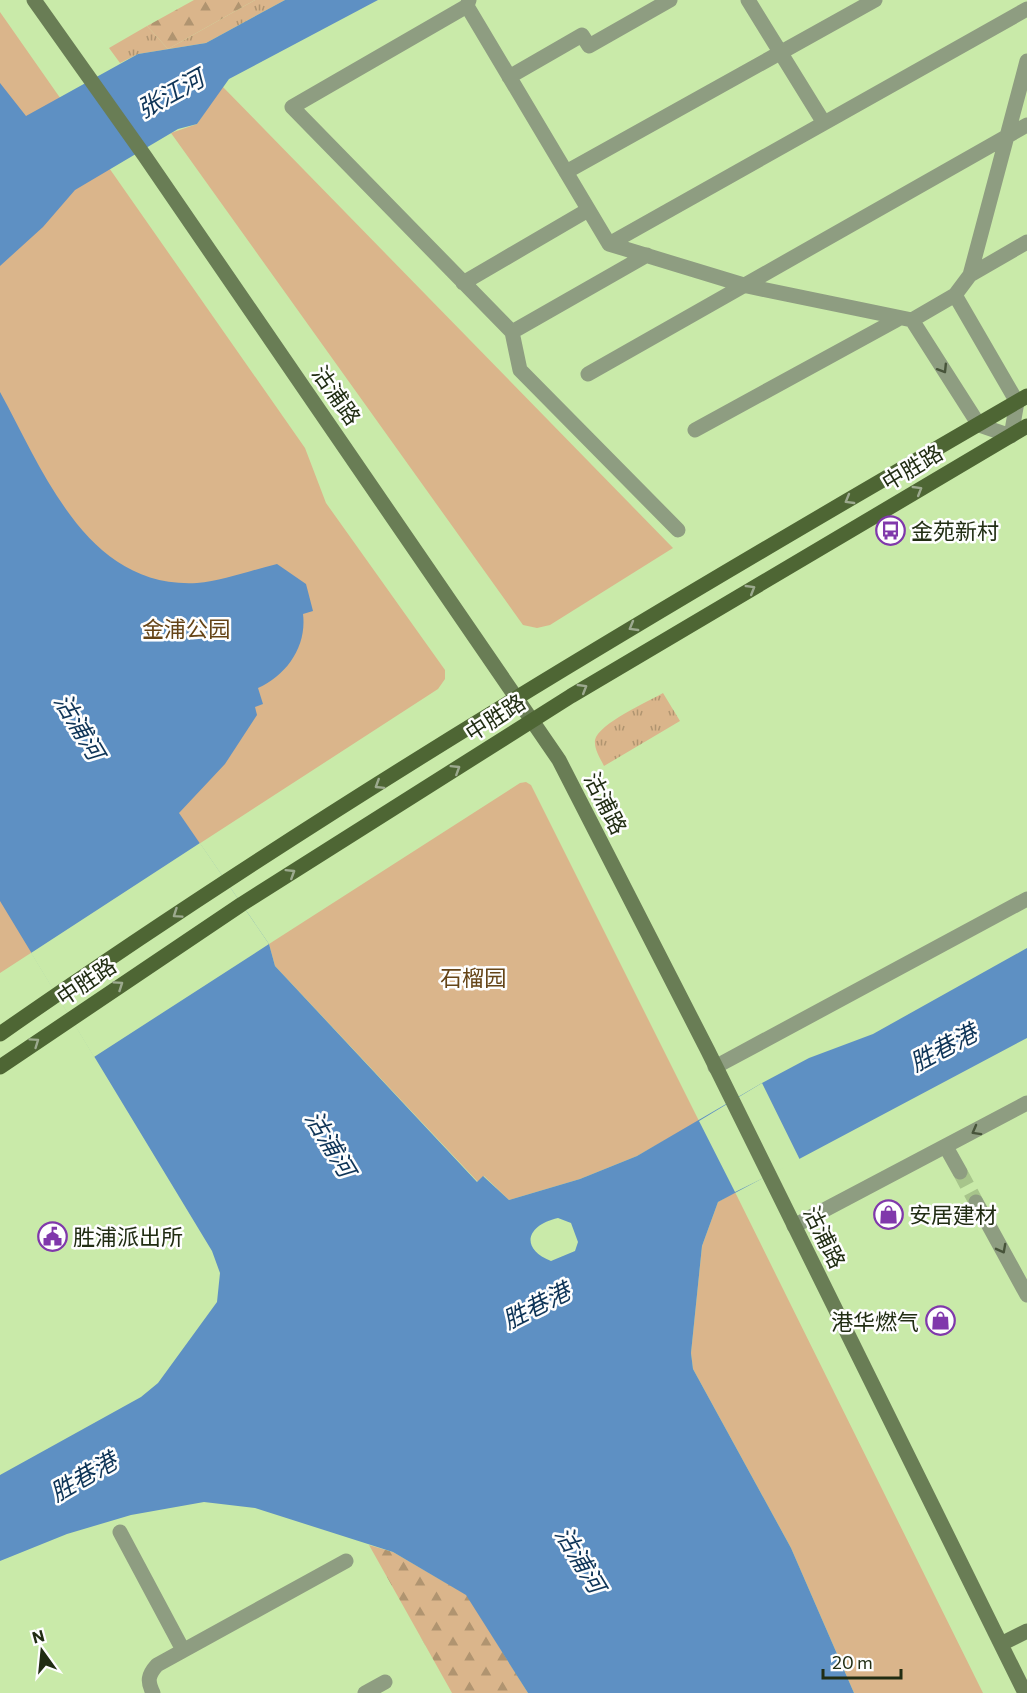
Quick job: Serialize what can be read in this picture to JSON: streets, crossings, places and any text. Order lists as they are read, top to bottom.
{
  "streets": {
    "main road": ["中胜路"],
    "street": ["沽浦路"]
  },
  "crossings": [
    ["沽浦路", "中胜路"]
  ],
  "water": ["张江河", "沽浦河", "胜巷港"],
  "parks": ["金浦公园", "石榴园"],
  "places": {
    "bus stop": ["金苑新村"],
    "shop": ["安居建材", "港华燃气"],
    "public building": ["胜浦派出所"]
  },
  "scale_bar": "20 m",
  "north": "top"
}
